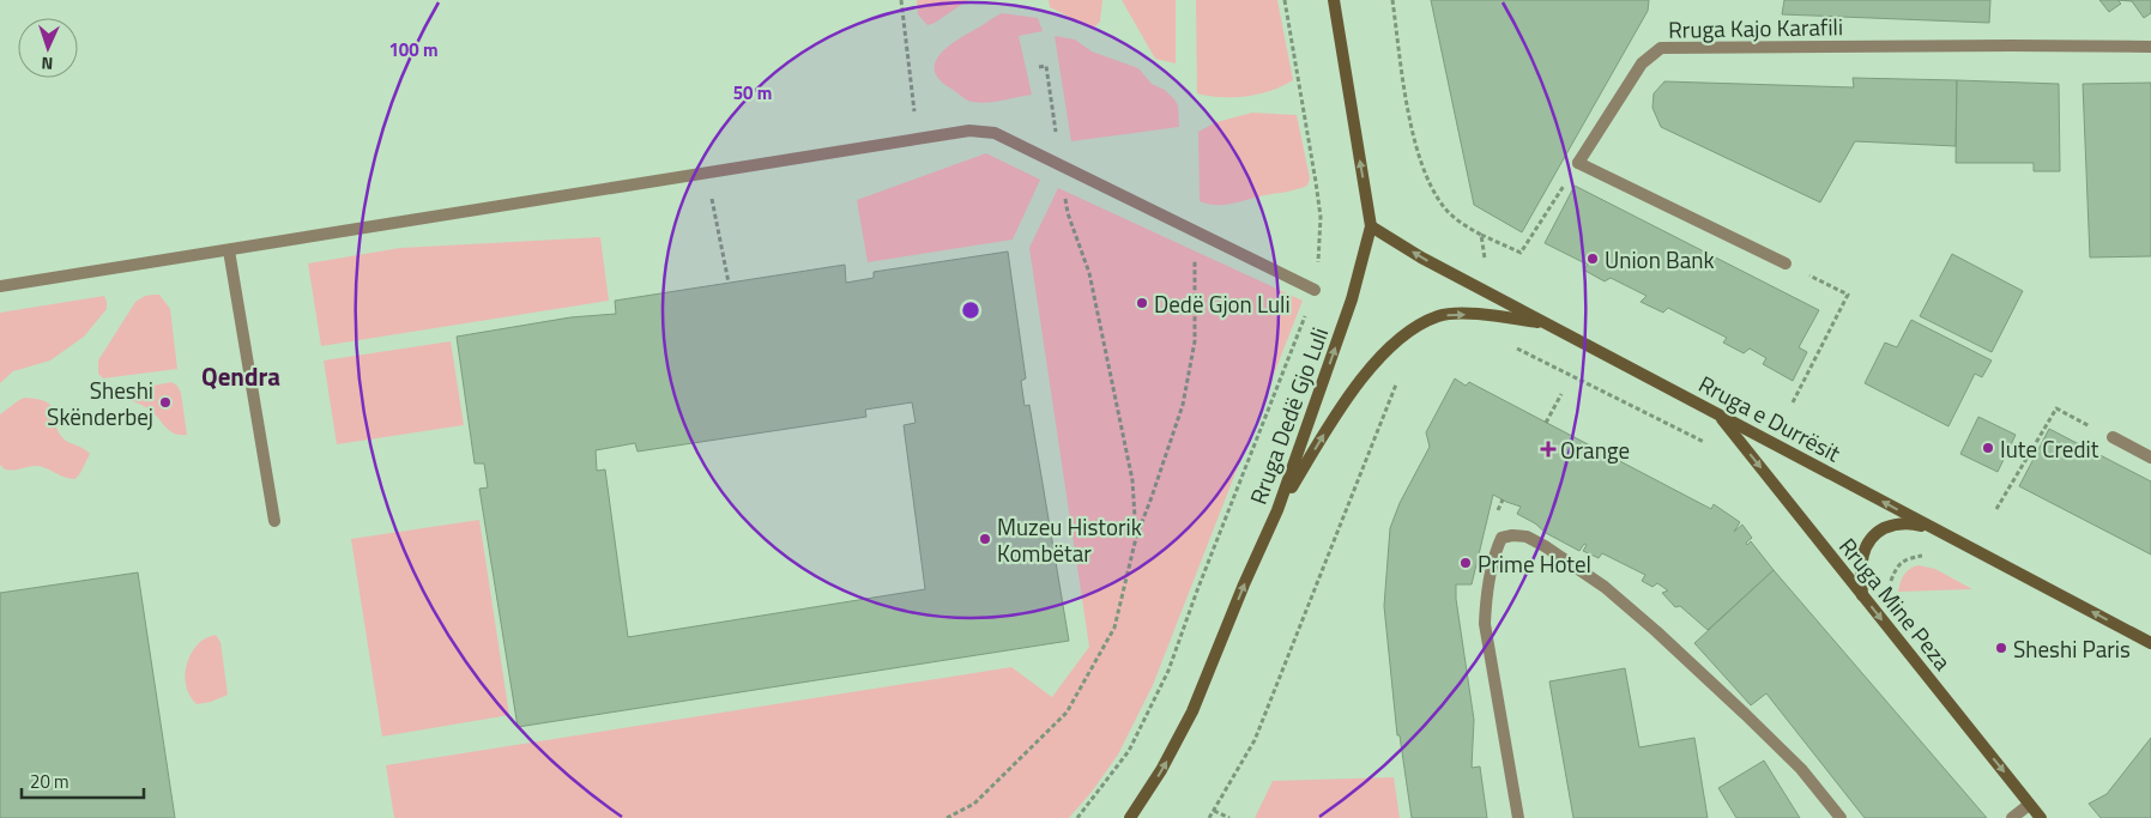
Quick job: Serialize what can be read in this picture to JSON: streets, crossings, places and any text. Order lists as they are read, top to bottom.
{
  "streets": {
    "main road": ["Rruga Dedë Gjo Luli", "Rruga e Durrësit", "Rruga Mine Peza"],
    "street": ["Rruga Kajo Karafili"]
  },
  "crossings": [
    ["Rruga Dedë Gjo Luli", "Rruga e Durrësit"],
    ["Rruga e Durrësit", "Rruga Mine Peza"]
  ],
  "one_way": ["Rruga Dedë Gjo Luli", "Rruga e Durrësit", "Rruga Mine Peza"],
  "districts": ["Qendra"],
  "places": {
    "other": [
      "Union Bank",
      "Dedë Gjon Luli",
      "Sheshi Skënderbej",
      "Iute Credit",
      "Muzeu Historik Kombëtar",
      "Prime Hotel",
      "Sheshi Paris"
    ],
    "health": ["Orange"]
  },
  "scale_bar": "20 m",
  "north": "bottom",
  "rings": ["100 m", "50 m"]
}
